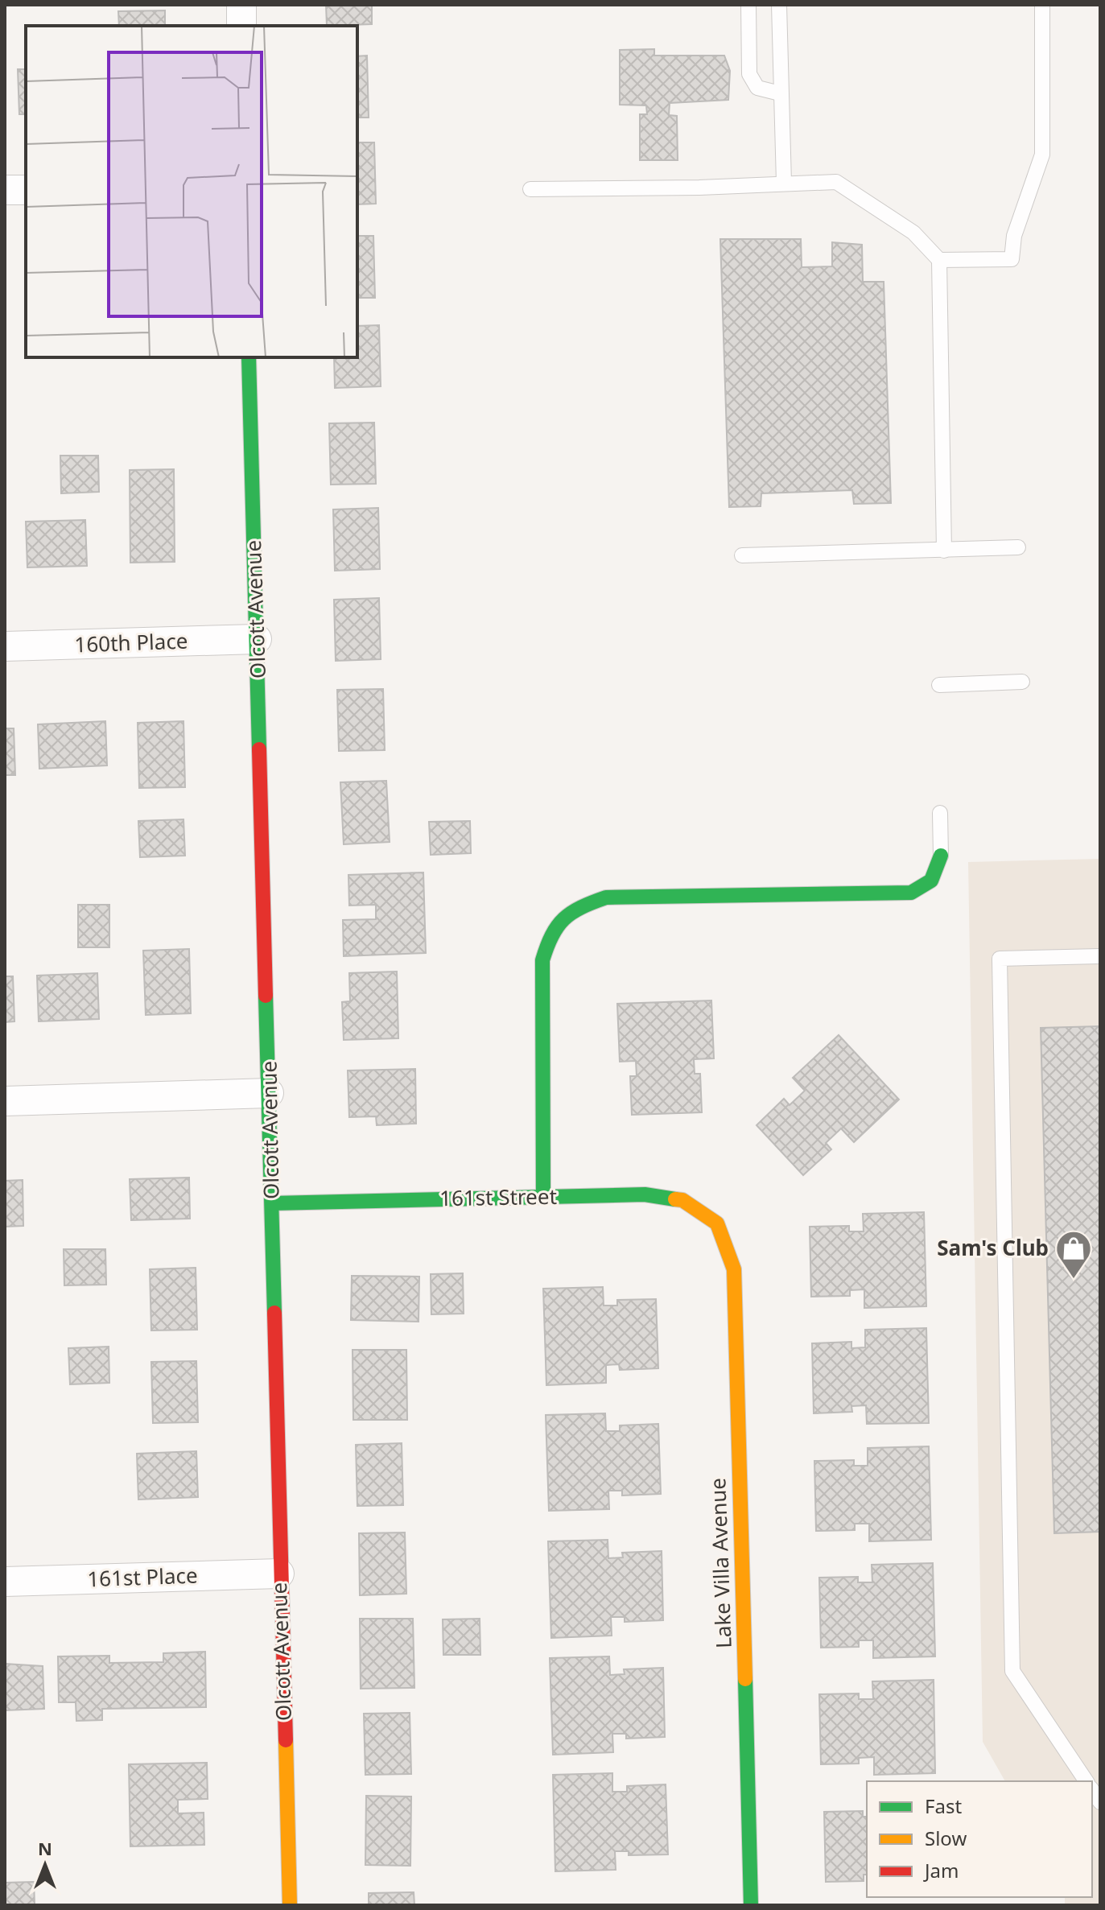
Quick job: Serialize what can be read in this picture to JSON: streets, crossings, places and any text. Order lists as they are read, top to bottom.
{
  "streets": {
    "street": [
      "Olcott Avenue",
      "160th Place",
      "161st Street",
      "Lake Villa Avenue",
      "161st Place"
    ]
  },
  "crossings": [
    ["Olcott Avenue", "160th Place"],
    ["Olcott Avenue", "161st Street"],
    ["Olcott Avenue", "161st Place"],
    ["161st Street", "Lake Villa Avenue"]
  ],
  "places": {
    "shop": ["Sam's Club"]
  },
  "legend": ["Fast", "Slow", "Jam"],
  "north": "top"
}
